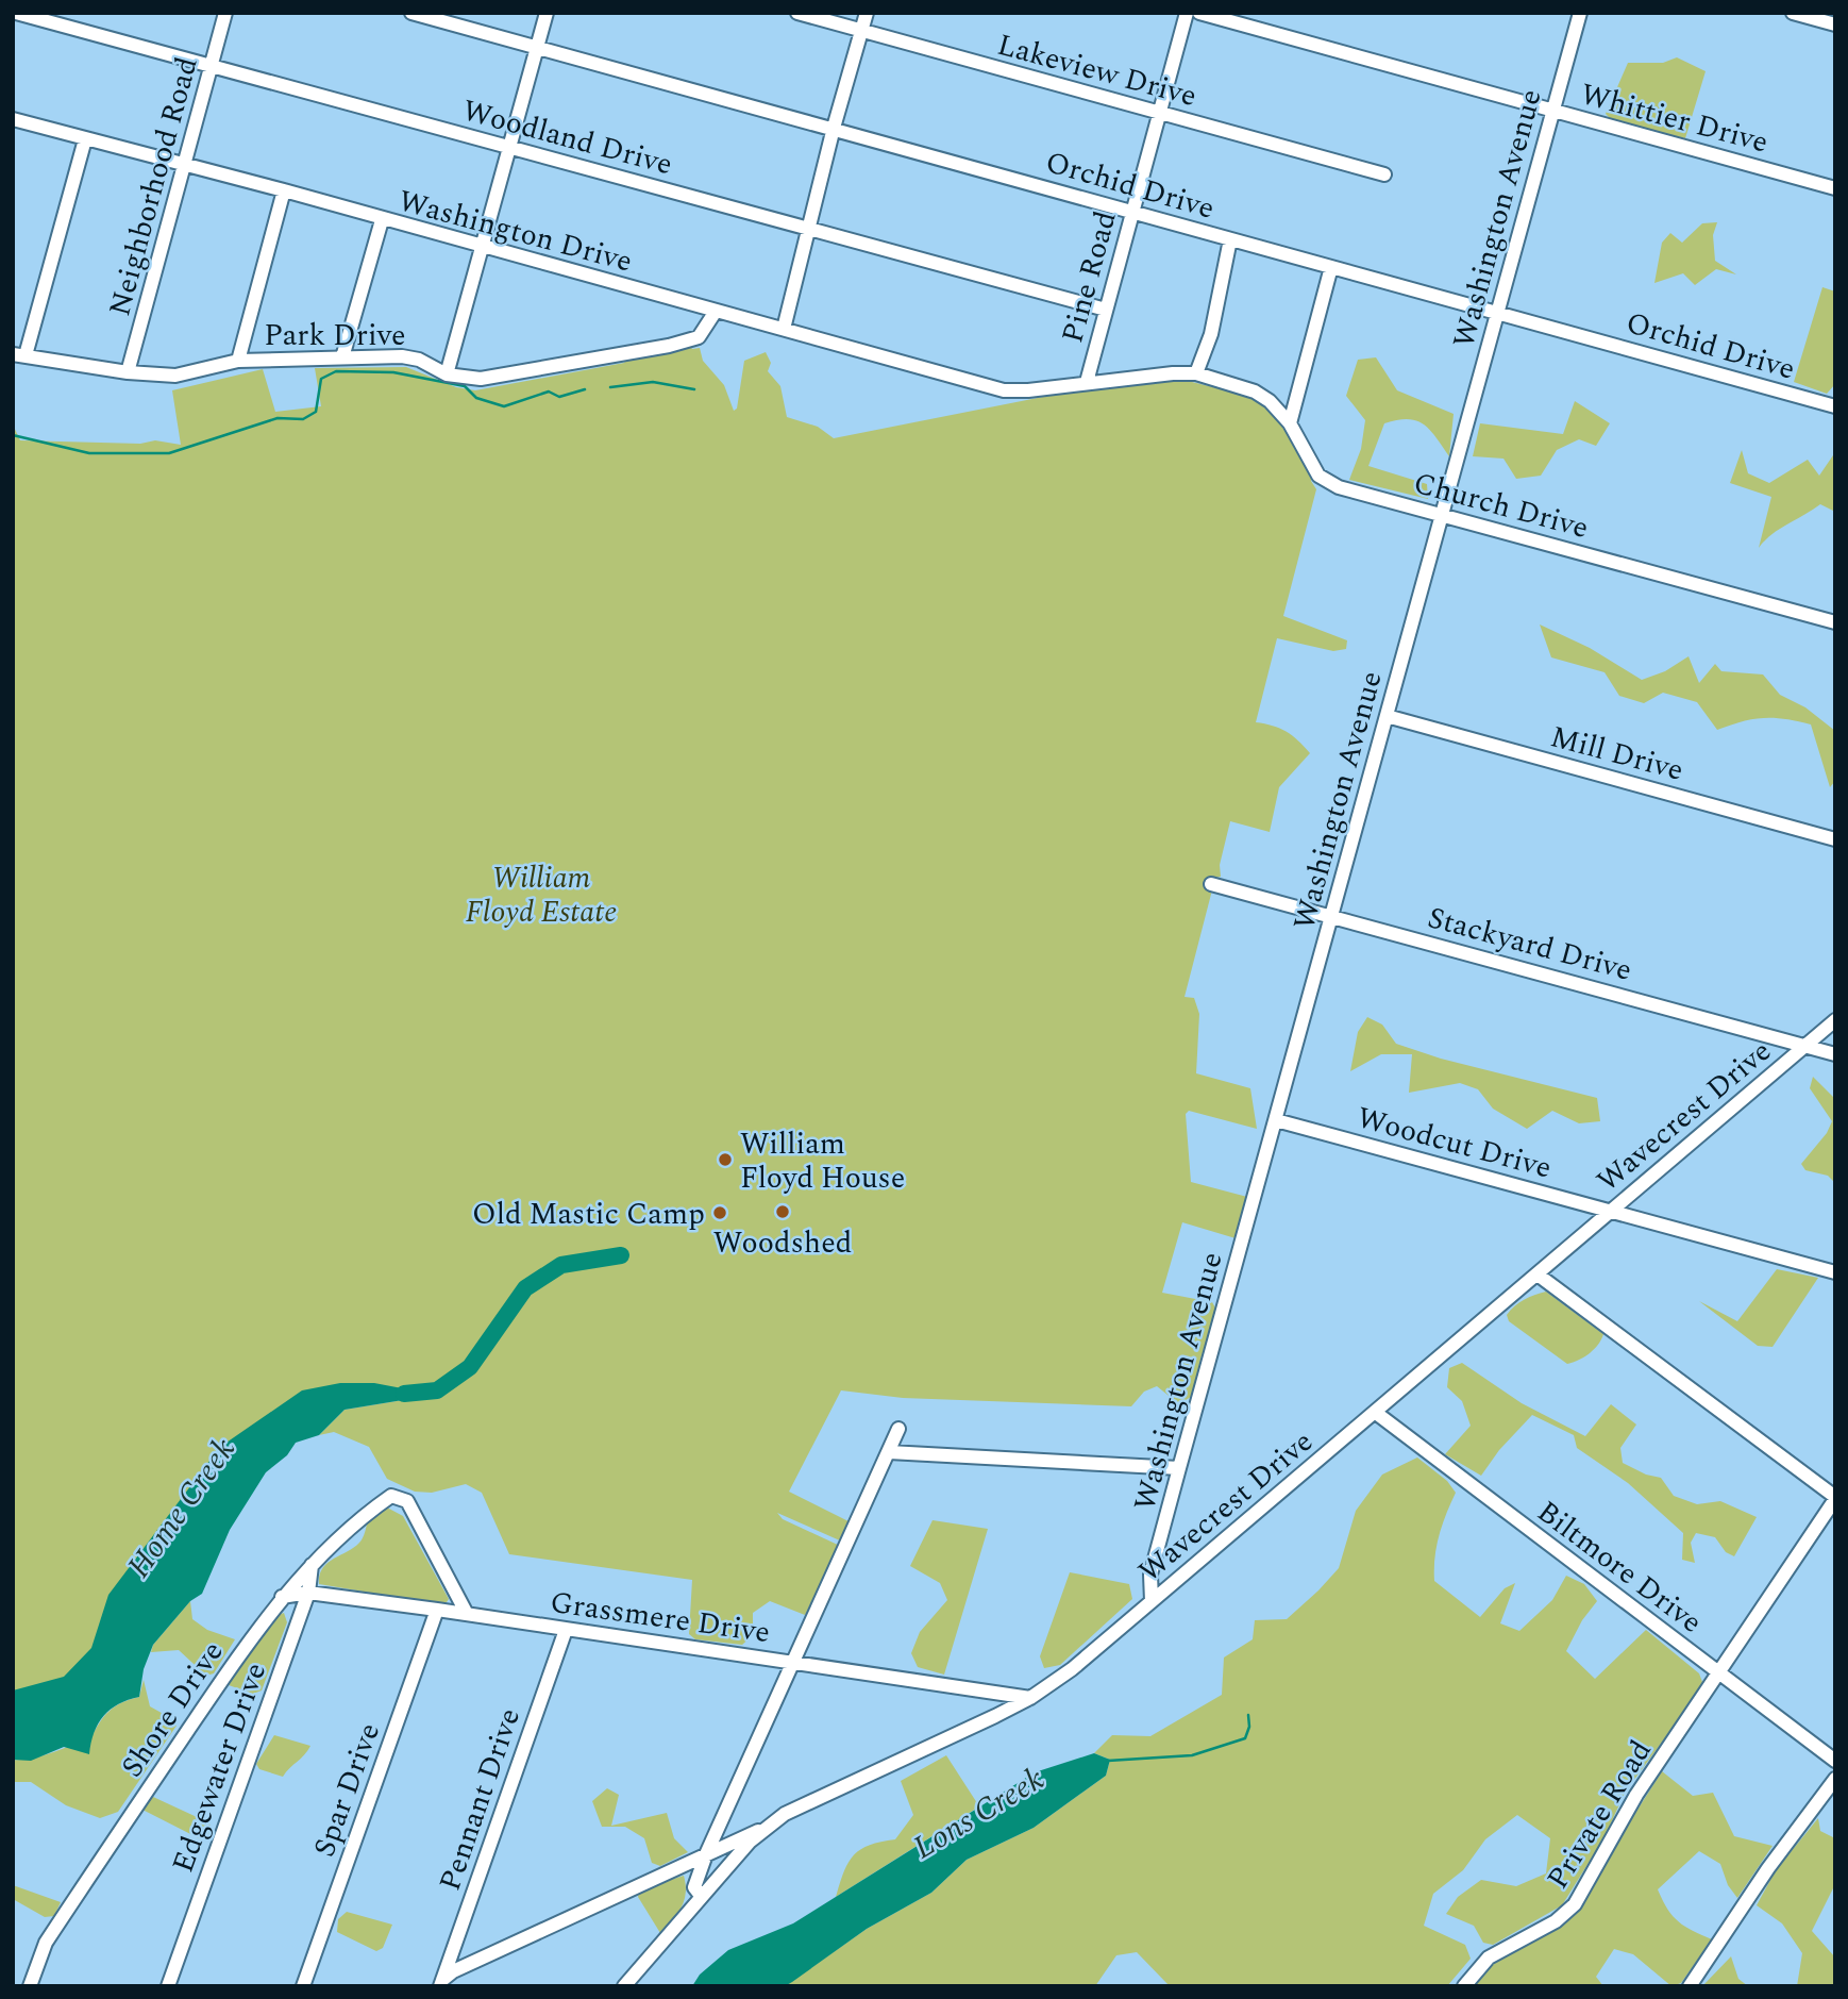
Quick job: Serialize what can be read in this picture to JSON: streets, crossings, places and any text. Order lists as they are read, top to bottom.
{
  "streets": {
    "street": [
      "Lakeview Drive",
      "Whittier Drive",
      "Woodland Drive",
      "Orchid Drive",
      "Neighborhood Road",
      "Washington Avenue",
      "Washington Drive",
      "Pine Road",
      "Park Drive",
      "Church Drive",
      "Mill Drive",
      "Stackyard Drive",
      "Wavecrest Drive",
      "Woodcut Drive",
      "Biltmore Drive",
      "Grassmere Drive",
      "Shore Drive",
      "Edgewater Drive",
      "Spar Drive",
      "Pennant Drive",
      "Private Road"
    ]
  },
  "crossings": [
    ["Lakeview Drive", "Pine Road"],
    ["Whittier Drive", "Washington Avenue"],
    ["Woodland Drive", "Neighborhood Road"],
    ["Woodland Drive", "Pine Road"],
    ["Orchid Drive", "Washington Avenue"],
    ["Orchid Drive", "Pine Road"],
    ["Neighborhood Road", "Washington Drive"],
    ["Neighborhood Road", "Park Drive"],
    ["Washington Avenue", "Church Drive"],
    ["Washington Avenue", "Mill Drive"],
    ["Washington Avenue", "Stackyard Drive"],
    ["Washington Avenue", "Wavecrest Drive"],
    ["Washington Avenue", "Woodcut Drive"],
    ["Washington Drive", "Park Drive"],
    ["Washington Drive", "Church Drive"],
    ["Pine Road", "Church Drive"],
    ["Stackyard Drive", "Wavecrest Drive"],
    ["Wavecrest Drive", "Woodcut Drive"],
    ["Wavecrest Drive", "Biltmore Drive"],
    ["Wavecrest Drive", "Grassmere Drive"],
    ["Biltmore Drive", "Private Road"],
    ["Grassmere Drive", "Shore Drive"],
    ["Grassmere Drive", "Edgewater Drive"],
    ["Grassmere Drive", "Spar Drive"],
    ["Grassmere Drive", "Pennant Drive"],
    ["Shore Drive", "Edgewater Drive"]
  ],
  "water": ["Home Creek", "Lons Creek"],
  "parks": ["William Floyd Estate"],
  "places": ["William Floyd House", "Woodshed", "Old Mastic Camp"]
}
